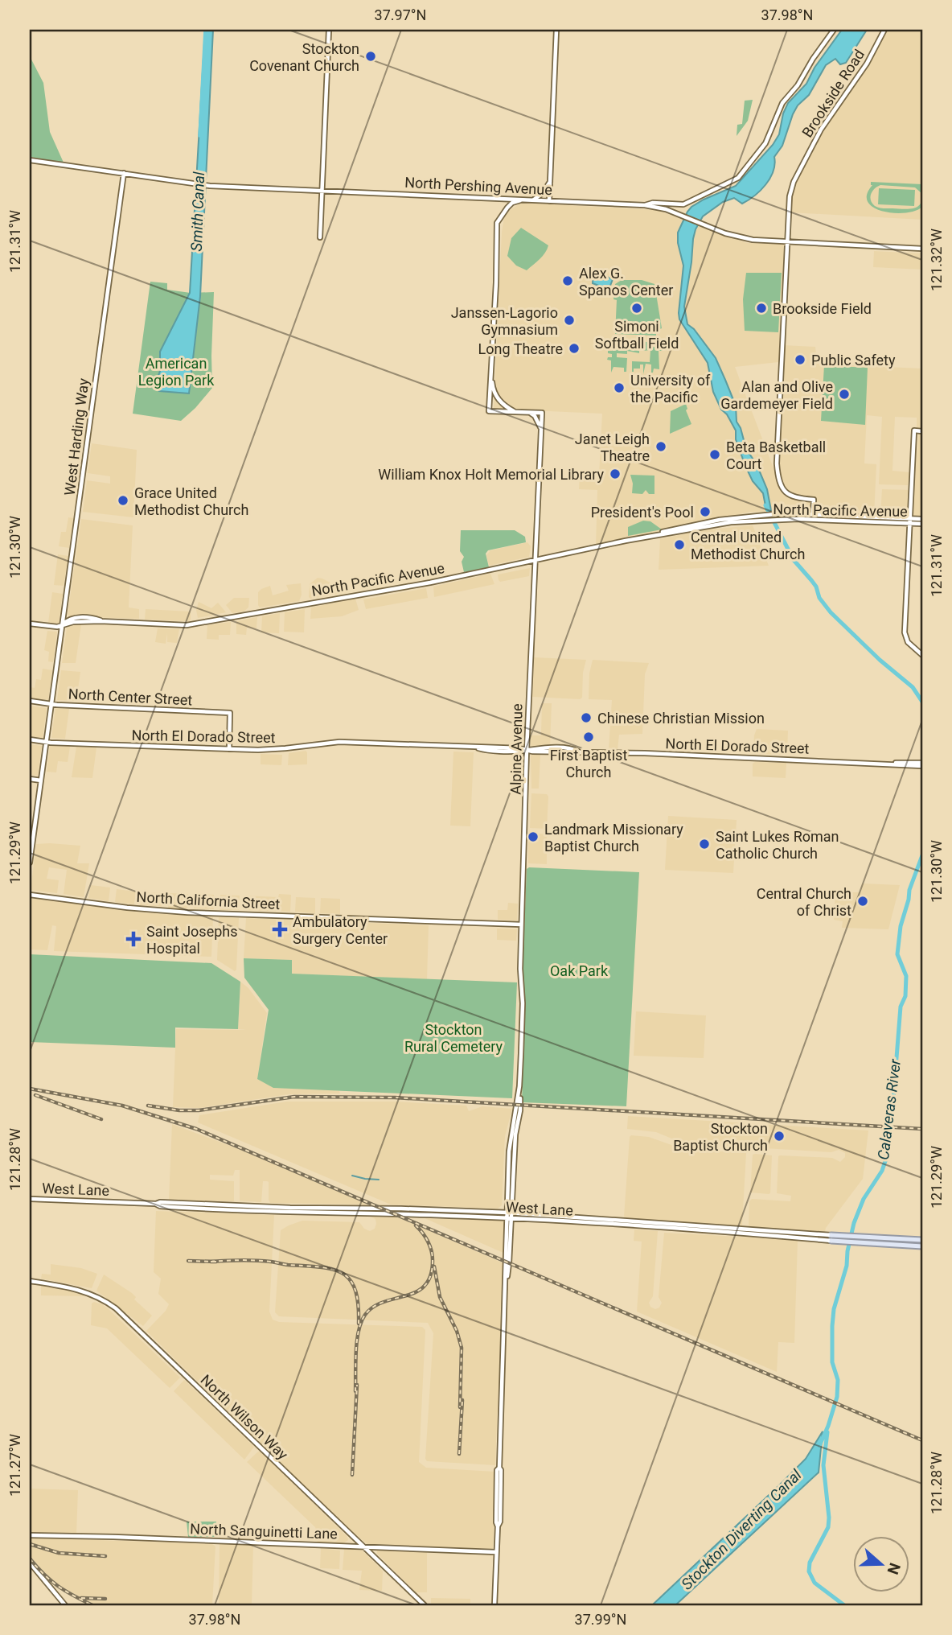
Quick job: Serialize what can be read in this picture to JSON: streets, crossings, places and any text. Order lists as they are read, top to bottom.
{
  "streets": {
    "main road": ["West Lane"],
    "street": [
      "Brookside Road",
      "North Pershing Avenue",
      "West Harding Way",
      "North Pacific Avenue",
      "North Center Street",
      "North El Dorado Street",
      "Alpine Avenue",
      "North California Street",
      "North Wilson Way",
      "North Sanguinetti Lane"
    ]
  },
  "crossings": [
    ["Brookside Road", "North Pershing Avenue"],
    ["Brookside Road", "North Pacific Avenue"],
    ["North Pershing Avenue", "West Harding Way"],
    ["West Harding Way", "North Pacific Avenue"],
    ["West Harding Way", "North Center Street"],
    ["West Harding Way", "North El Dorado Street"],
    ["North Pacific Avenue", "Alpine Avenue"],
    ["North Center Street", "North El Dorado Street"],
    ["North El Dorado Street", "Alpine Avenue"],
    ["Alpine Avenue", "North California Street"],
    ["Alpine Avenue", "West Lane"],
    ["Alpine Avenue", "North Sanguinetti Lane"],
    ["North Wilson Way", "North Sanguinetti Lane"]
  ],
  "water": ["Smith Canal", "Calaveras River", "Stockton Diverting Canal"],
  "parks": ["American Legion Park", "Oak Park", "Stockton Rural Cemetery"],
  "places": {
    "other": [
      "Stockton Covenant Church",
      "Alex G. Spanos Center",
      "Simoni Softball Field",
      "Brookside Field",
      "Janssen-Lagorio Gymnasium",
      "Long Theatre",
      "Public Safety",
      "University of the Pacific",
      "Alan and Olive Gardemeyer Field",
      "Janet Leigh Theatre",
      "Beta Basketball Court",
      "William Knox Holt Memorial Library",
      "Grace United Methodist Church",
      "President's Pool",
      "Central United Methodist Church",
      "Chinese Christian Mission",
      "First Baptist Church",
      "Landmark Missionary Baptist Church",
      "Saint Lukes Roman Catholic Church",
      "Central Church of Christ",
      "Stockton Baptist Church"
    ],
    "health": ["Ambulatory Surgery Center", "Saint Josephs Hospital"]
  },
  "north": "right",
  "coordinates": [
    "37.97°N",
    "37.98°N",
    "121.31°W",
    "121.32°W",
    "121.30°W",
    "121.29°W",
    "121.28°W",
    "121.27°W",
    "37.99°N"
  ]
}
